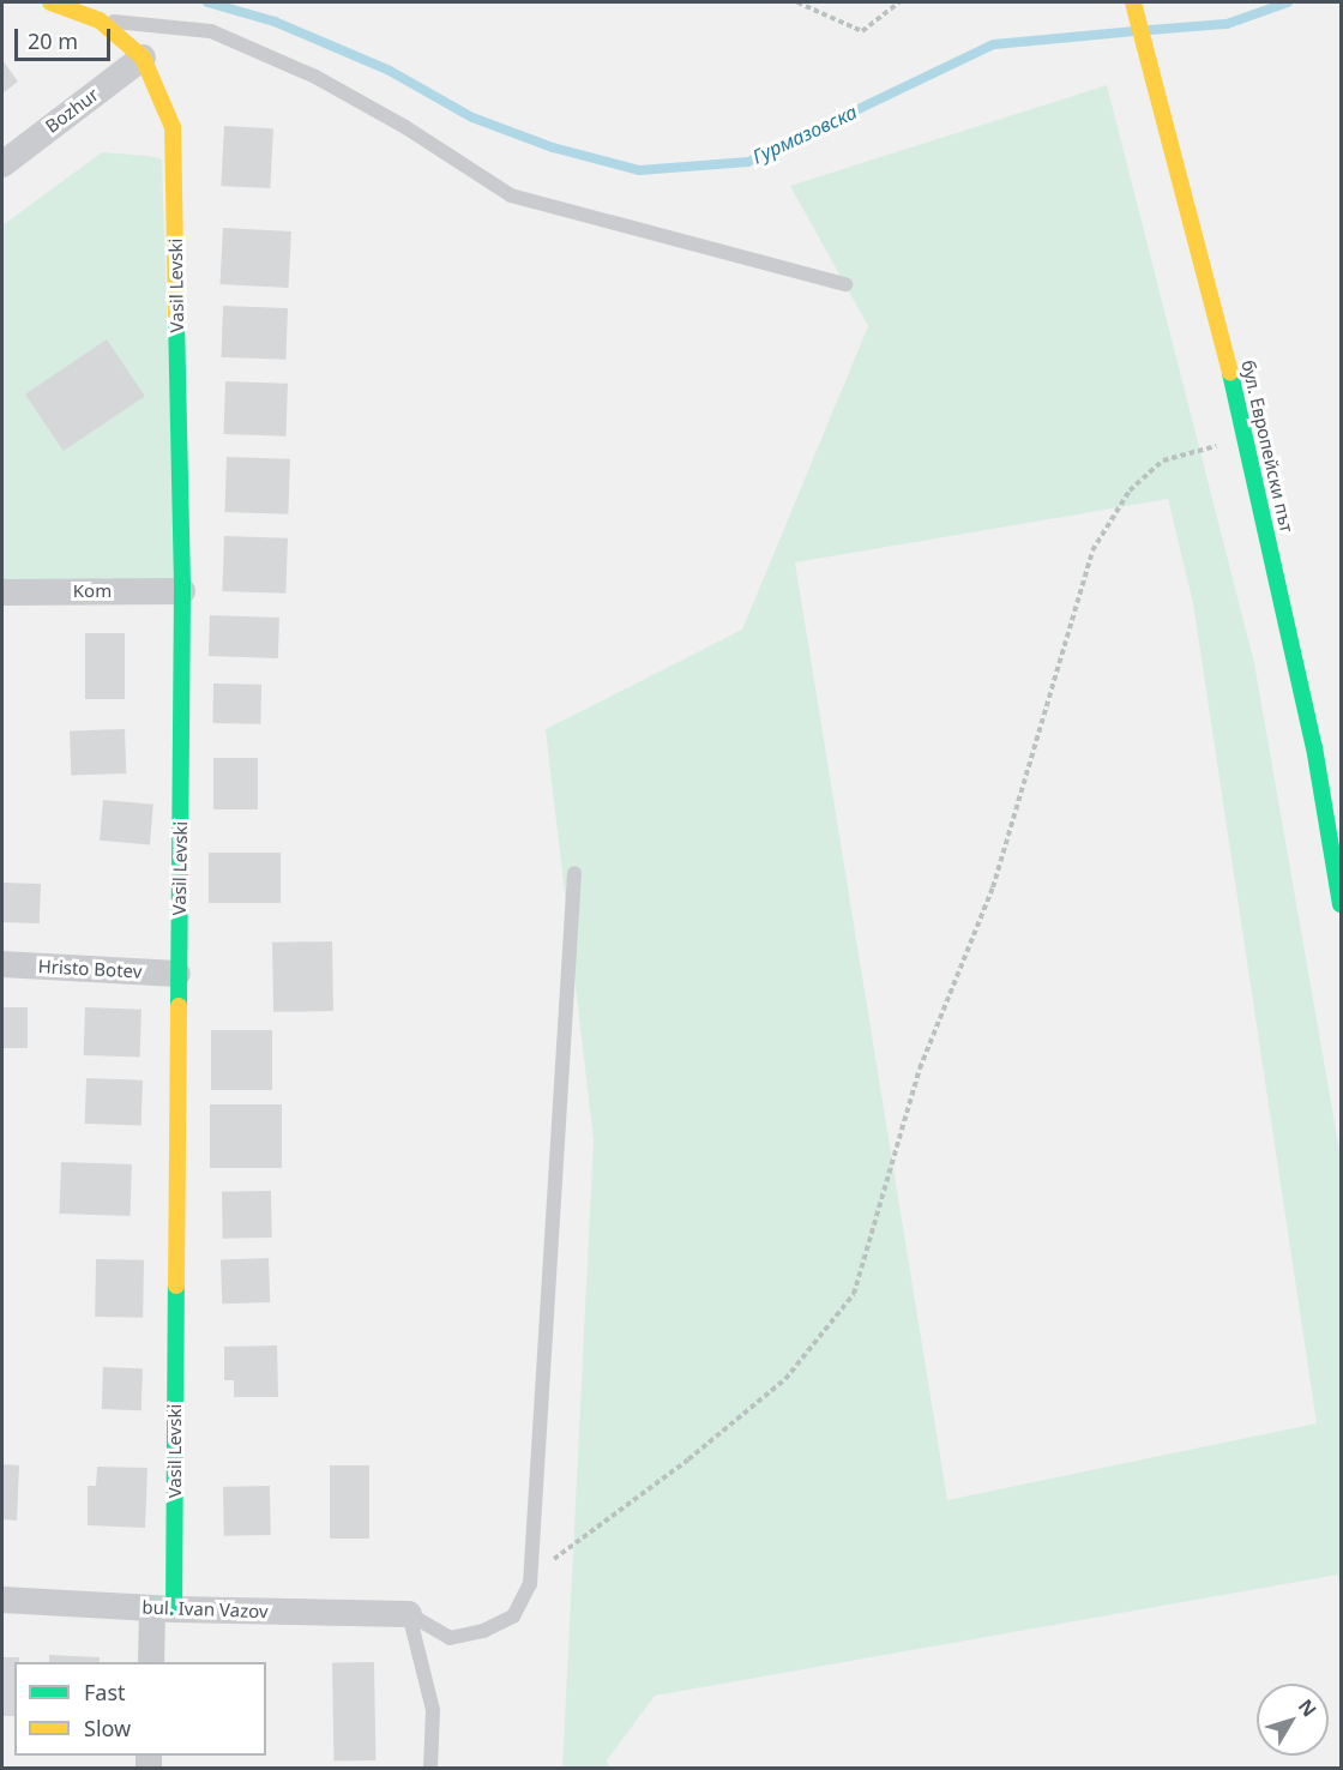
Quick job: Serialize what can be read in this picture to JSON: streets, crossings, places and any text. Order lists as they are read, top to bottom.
{
  "streets": {
    "street": [
      "Bozhur",
      "Vasil Levski",
      "бул. Европейски път",
      "Kom",
      "Hristo Botev",
      "bul. Ivan Vazov"
    ]
  },
  "crossings": [
    ["Bozhur", "Vasil Levski"],
    ["Vasil Levski", "Kom"],
    ["Vasil Levski", "Hristo Botev"],
    ["Vasil Levski", "bul. Ivan Vazov"]
  ],
  "water": ["Гурмазовска"],
  "legend": ["Fast", "Slow"],
  "scale_bar": "20 m",
  "north": "top right"
}
